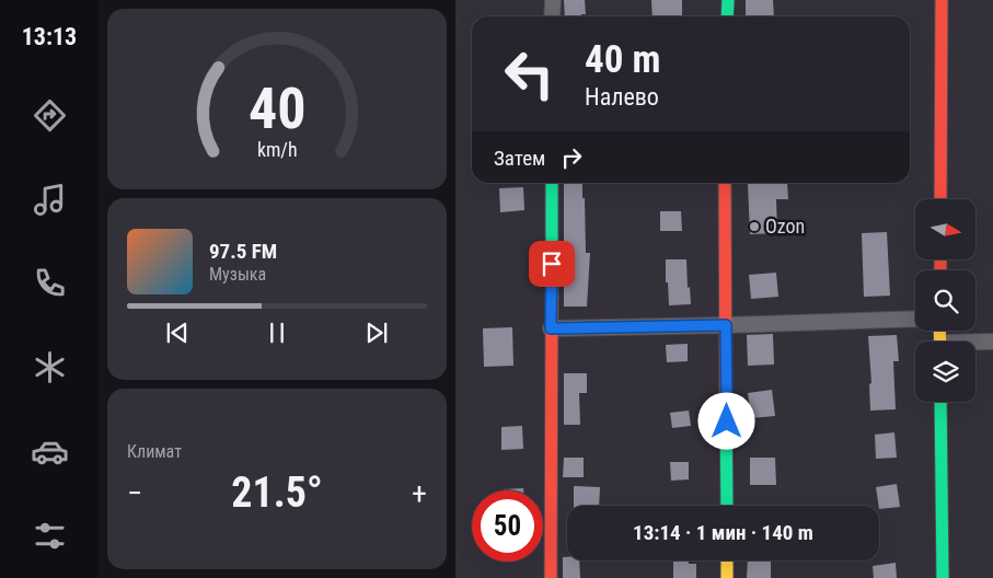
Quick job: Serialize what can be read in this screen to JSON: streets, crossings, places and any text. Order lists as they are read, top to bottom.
{
  "places": ["Ozon"],
  "north": "right",
  "page": {
    "tabs": "13:13",
    "turn": ["40 m", "Налево"],
    "then": "Затем",
    "song": ["97.5 FM", "Музыка"],
    "tile": "Климат",
    "heat": ["−", "21.5°", "+"],
    "limit": "50",
    "trip": "13:14 · 1 мин · 140 m",
    "gauge": ["40", "km/h"]
  }
}
